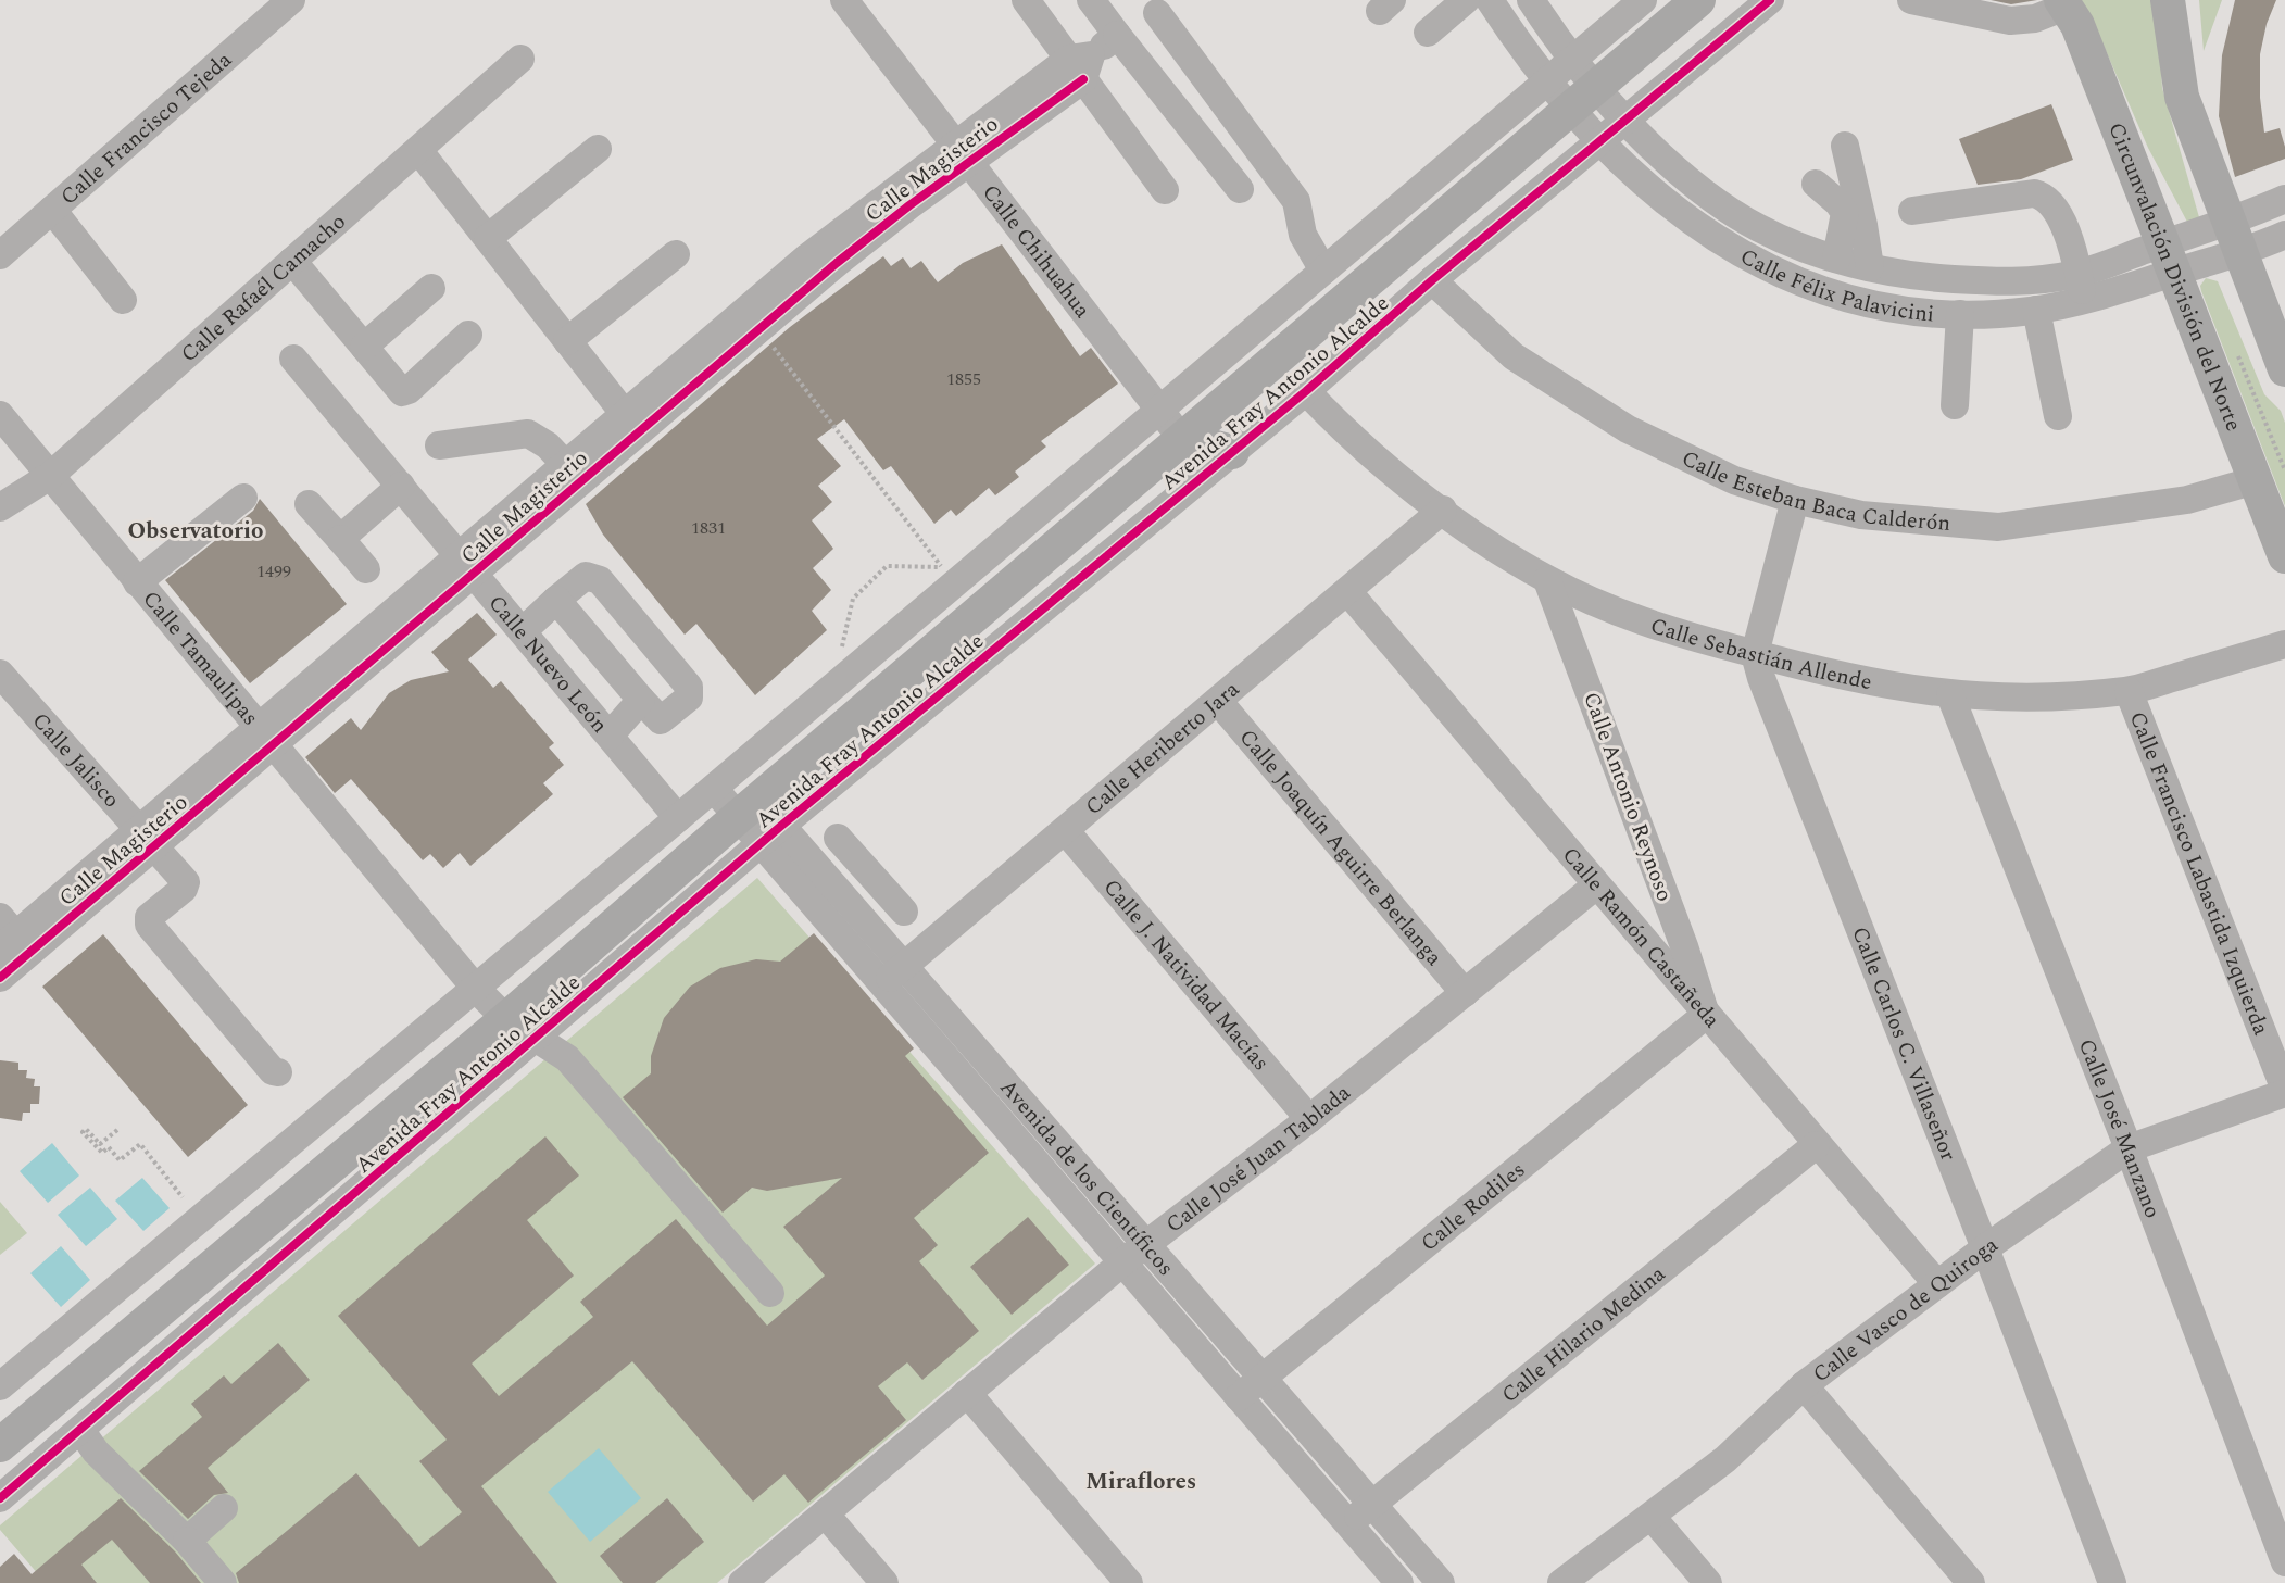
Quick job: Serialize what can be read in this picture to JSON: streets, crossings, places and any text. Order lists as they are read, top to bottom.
{
  "streets": {
    "main road": ["Circunvalación División del Norte", "Avenida Fray Antonio Alcalde"],
    "street": [
      "Calle Francisco Tejeda",
      "Calle Magisterio",
      "Calle Chihuahua",
      "Calle Félix Palavicini",
      "Calle Rafaél Camacho",
      "Calle Esteban Baca Calderón",
      "Calle Sebastián Allende",
      "Calle Tamaulipas",
      "Calle Nuevo León",
      "Calle Heriberto Jara",
      "Calle Jalisco",
      "Calle Antonio Reynoso",
      "Calle Joaquín Aguirre Berlanga",
      "Calle Francisco Labastida Izquierda",
      "Calle Ramón Castañeda",
      "Calle J. Natividad Macías",
      "Calle Carlos C. Villaseñor",
      "Calle José Manzano",
      "Calle José Juan Tablada",
      "Avenida de los Científicos",
      "Calle Rodiles",
      "Calle Vasco de Quiroga",
      "Calle Hilario Medina"
    ]
  },
  "crossings": [
    ["Calle Magisterio", "Calle Chihuahua"],
    ["Calle Magisterio", "Calle Tamaulipas"],
    ["Calle Magisterio", "Calle Nuevo León"],
    ["Calle Magisterio", "Calle Jalisco"],
    ["Calle Chihuahua", "Avenida Fray Antonio Alcalde"],
    ["Circunvalación División del Norte", "Calle Félix Palavicini"],
    ["Circunvalación División del Norte", "Calle Esteban Baca Calderón"],
    ["Calle Félix Palavicini", "Avenida Fray Antonio Alcalde"],
    ["Calle Rafaél Camacho", "Calle Tamaulipas"],
    ["Avenida Fray Antonio Alcalde", "Calle Esteban Baca Calderón"],
    ["Avenida Fray Antonio Alcalde", "Calle Sebastián Allende"],
    ["Avenida Fray Antonio Alcalde", "Calle Tamaulipas"],
    ["Avenida Fray Antonio Alcalde", "Avenida de los Científicos"],
    ["Calle Esteban Baca Calderón", "Calle Carlos C. Villaseñor"],
    ["Calle Sebastián Allende", "Calle Heriberto Jara"],
    ["Calle Sebastián Allende", "Calle Antonio Reynoso"],
    ["Calle Sebastián Allende", "Calle Francisco Labastida Izquierda"],
    ["Calle Sebastián Allende", "Calle Carlos C. Villaseñor"],
    ["Calle Sebastián Allende", "Calle José Manzano"],
    ["Calle Heriberto Jara", "Calle Joaquín Aguirre Berlanga"],
    ["Calle Heriberto Jara", "Calle Ramón Castañeda"],
    ["Calle Heriberto Jara", "Calle J. Natividad Macías"],
    ["Calle Heriberto Jara", "Avenida de los Científicos"],
    ["Calle Antonio Reynoso", "Calle Ramón Castañeda"],
    ["Calle Antonio Reynoso", "Calle Rodiles"],
    ["Calle Joaquín Aguirre Berlanga", "Calle José Juan Tablada"],
    ["Calle Francisco Labastida Izquierda", "Calle Vasco de Quiroga"],
    ["Calle Ramón Castañeda", "Calle José Juan Tablada"],
    ["Calle Ramón Castañeda", "Calle Rodiles"],
    ["Calle Ramón Castañeda", "Calle Vasco de Quiroga"],
    ["Calle Ramón Castañeda", "Calle Hilario Medina"],
    ["Calle J. Natividad Macías", "Calle José Juan Tablada"],
    ["Calle Carlos C. Villaseñor", "Calle Vasco de Quiroga"],
    ["Calle José Manzano", "Calle Vasco de Quiroga"],
    ["Calle José Juan Tablada", "Avenida de los Científicos"],
    ["Avenida de los Científicos", "Calle Rodiles"],
    ["Avenida de los Científicos", "Calle Hilario Medina"]
  ],
  "districts": ["Observatorio", "Miraflores"],
  "house_numbers": ["1855", "1831", "1499"]
}
